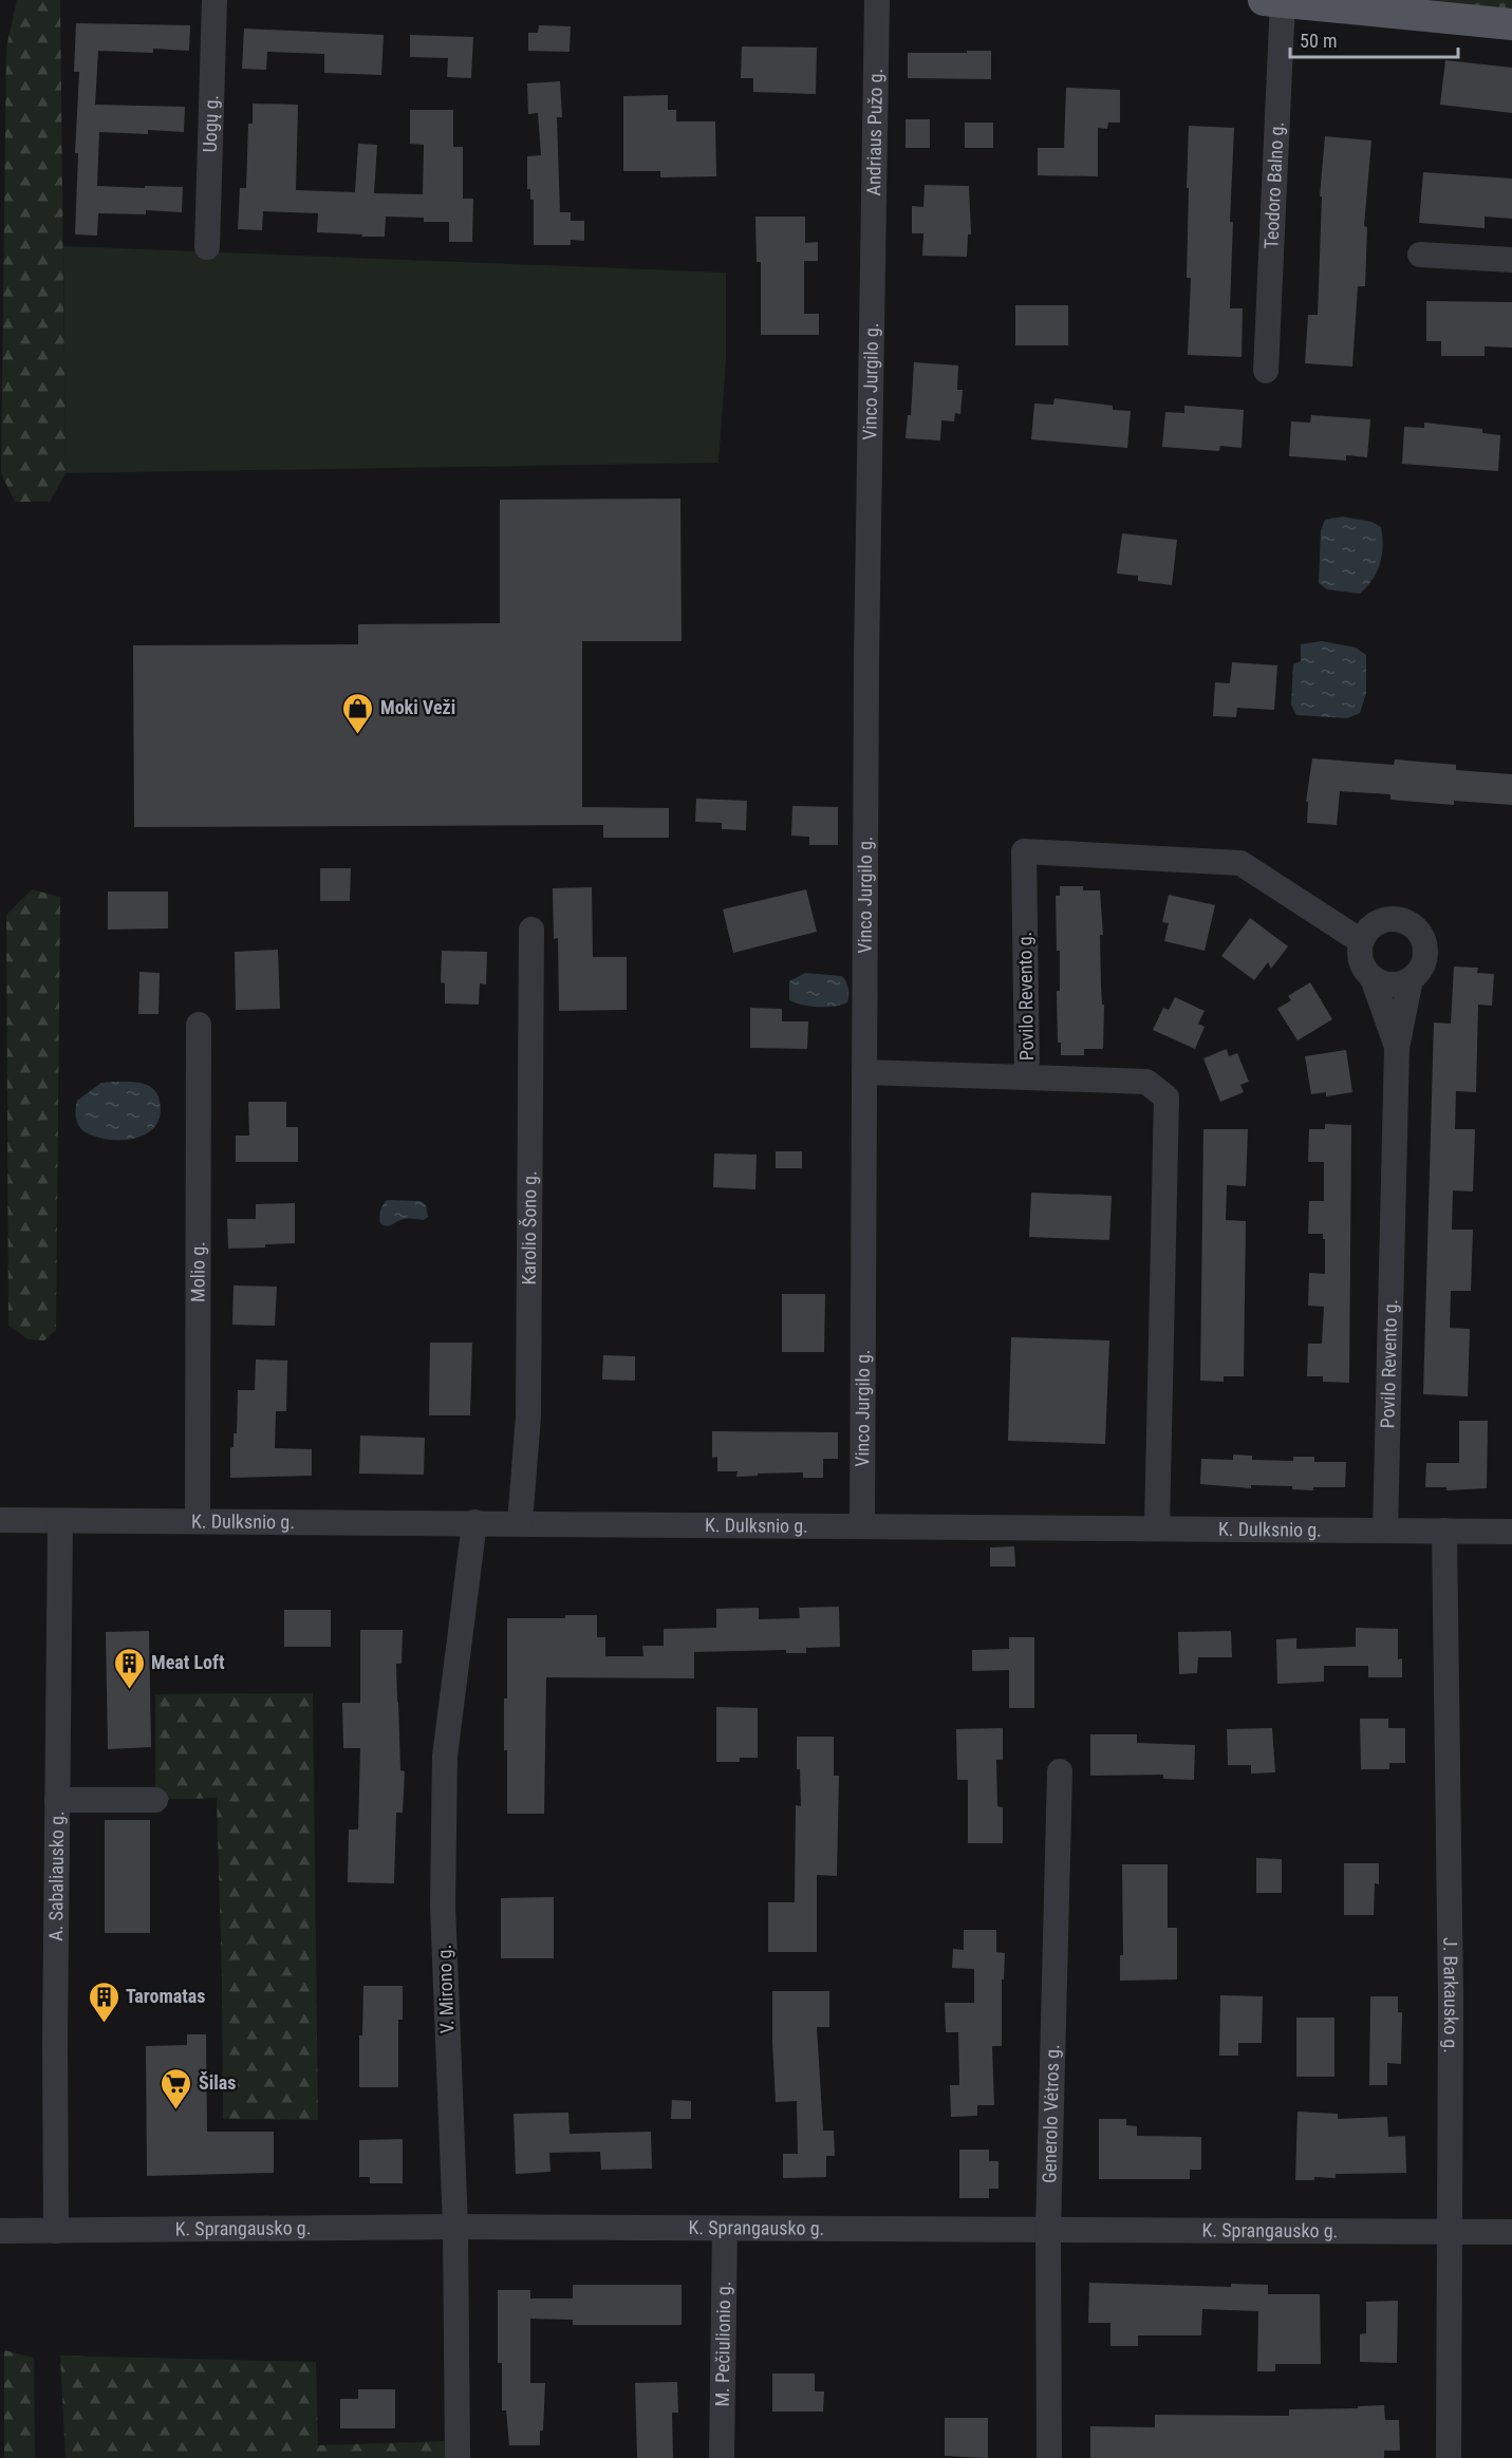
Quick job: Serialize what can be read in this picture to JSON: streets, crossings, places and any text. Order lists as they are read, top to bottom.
{
  "streets": {
    "street": [
      "Uogų g.",
      "Andriaus Pužo g.",
      "Teodoro Balno g.",
      "Vinco Jurgilo g.",
      "Povilo Revento g.",
      "Karolio Šono g.",
      "Molio g.",
      "K. Dulksnio g.",
      "A. Sabaliausko g.",
      "V. Mirono g.",
      "J. Barkausko g.",
      "Generolo Vėtros g.",
      "K. Sprangausko g.",
      "M. Pečiulionio g."
    ]
  },
  "crossings": [
    ["Andriaus Pužo g.", "Vinco Jurgilo g."],
    ["Vinco Jurgilo g.", "K. Dulksnio g."],
    ["Povilo Revento g.", "K. Dulksnio g."],
    ["Karolio Šono g.", "K. Dulksnio g."],
    ["Molio g.", "K. Dulksnio g."],
    ["K. Dulksnio g.", "A. Sabaliausko g."],
    ["K. Dulksnio g.", "V. Mirono g."],
    ["K. Dulksnio g.", "J. Barkausko g."],
    ["A. Sabaliausko g.", "K. Sprangausko g."],
    ["V. Mirono g.", "K. Sprangausko g."],
    ["J. Barkausko g.", "K. Sprangausko g."],
    ["Generolo Vėtros g.", "K. Sprangausko g."],
    ["K. Sprangausko g.", "M. Pečiulionio g."]
  ],
  "places": {
    "shop": ["Moki Veži"],
    "building": ["Meat Loft", "Taromatas"],
    "supermarket": ["Šilas"]
  },
  "scale_bar": "50 m"
}
